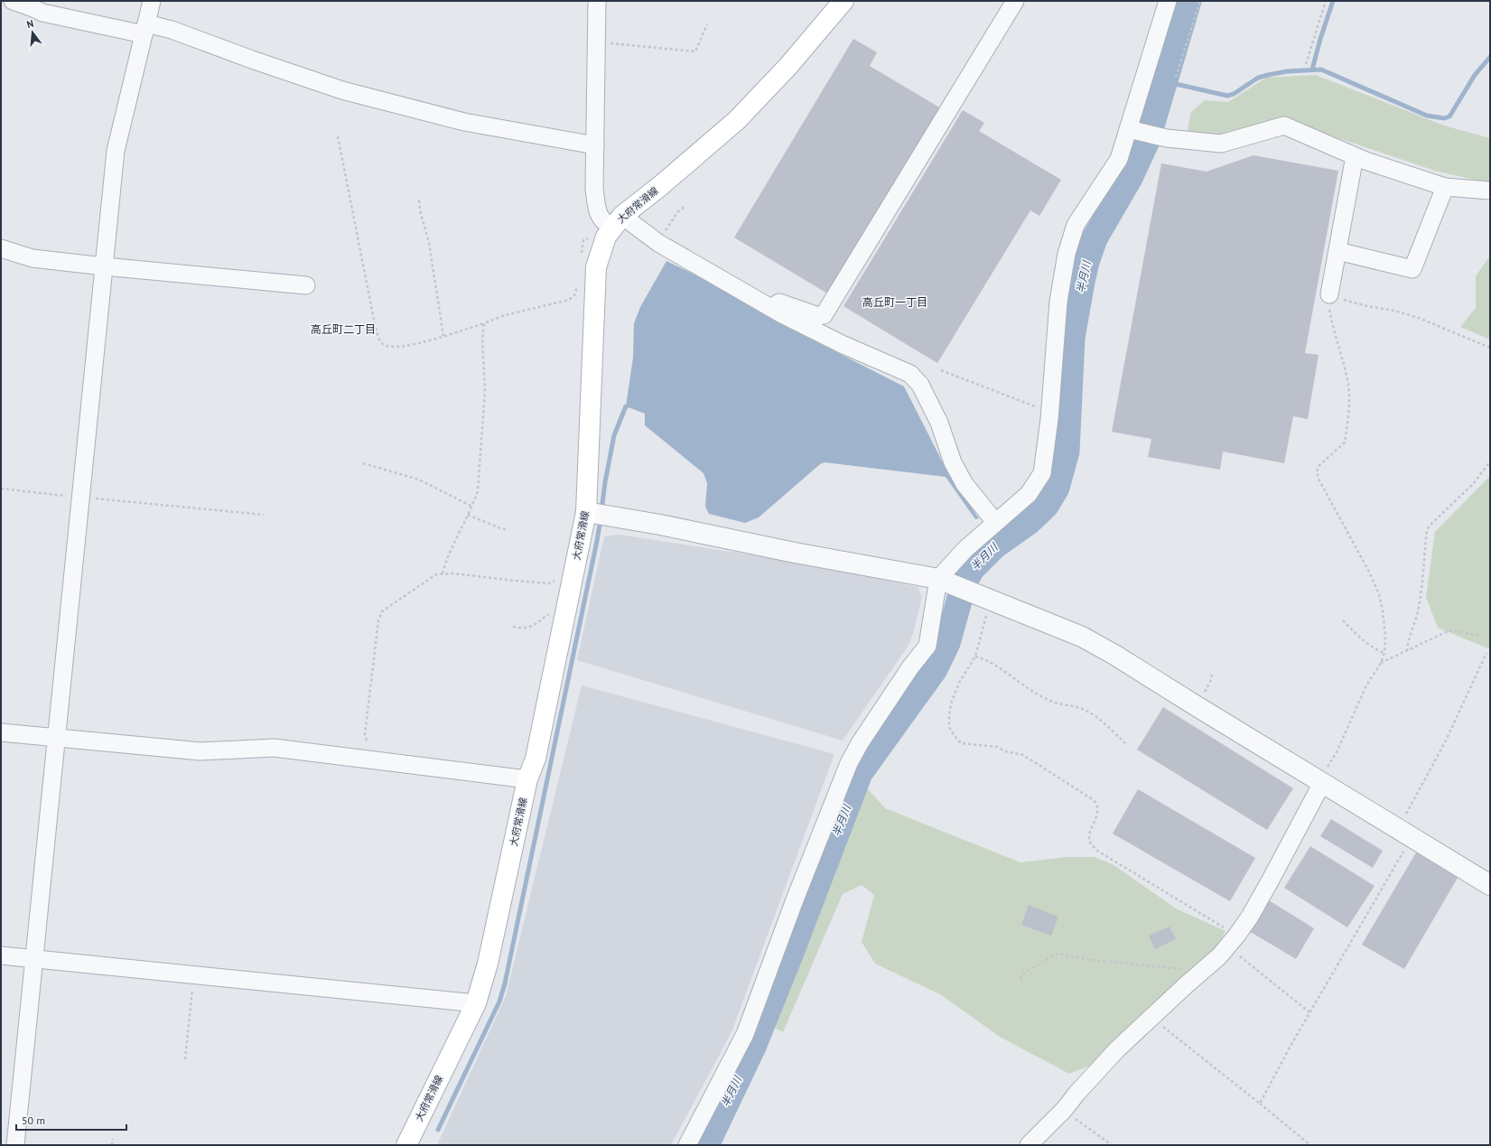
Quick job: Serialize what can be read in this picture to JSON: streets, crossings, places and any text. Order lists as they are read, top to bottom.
{
  "streets": {
    "main road": ["大府常滑線"]
  },
  "districts": ["高丘町一丁目", "高丘町二丁目"],
  "water": ["半月川"],
  "scale_bar": "50 m",
  "north": "top"
}
